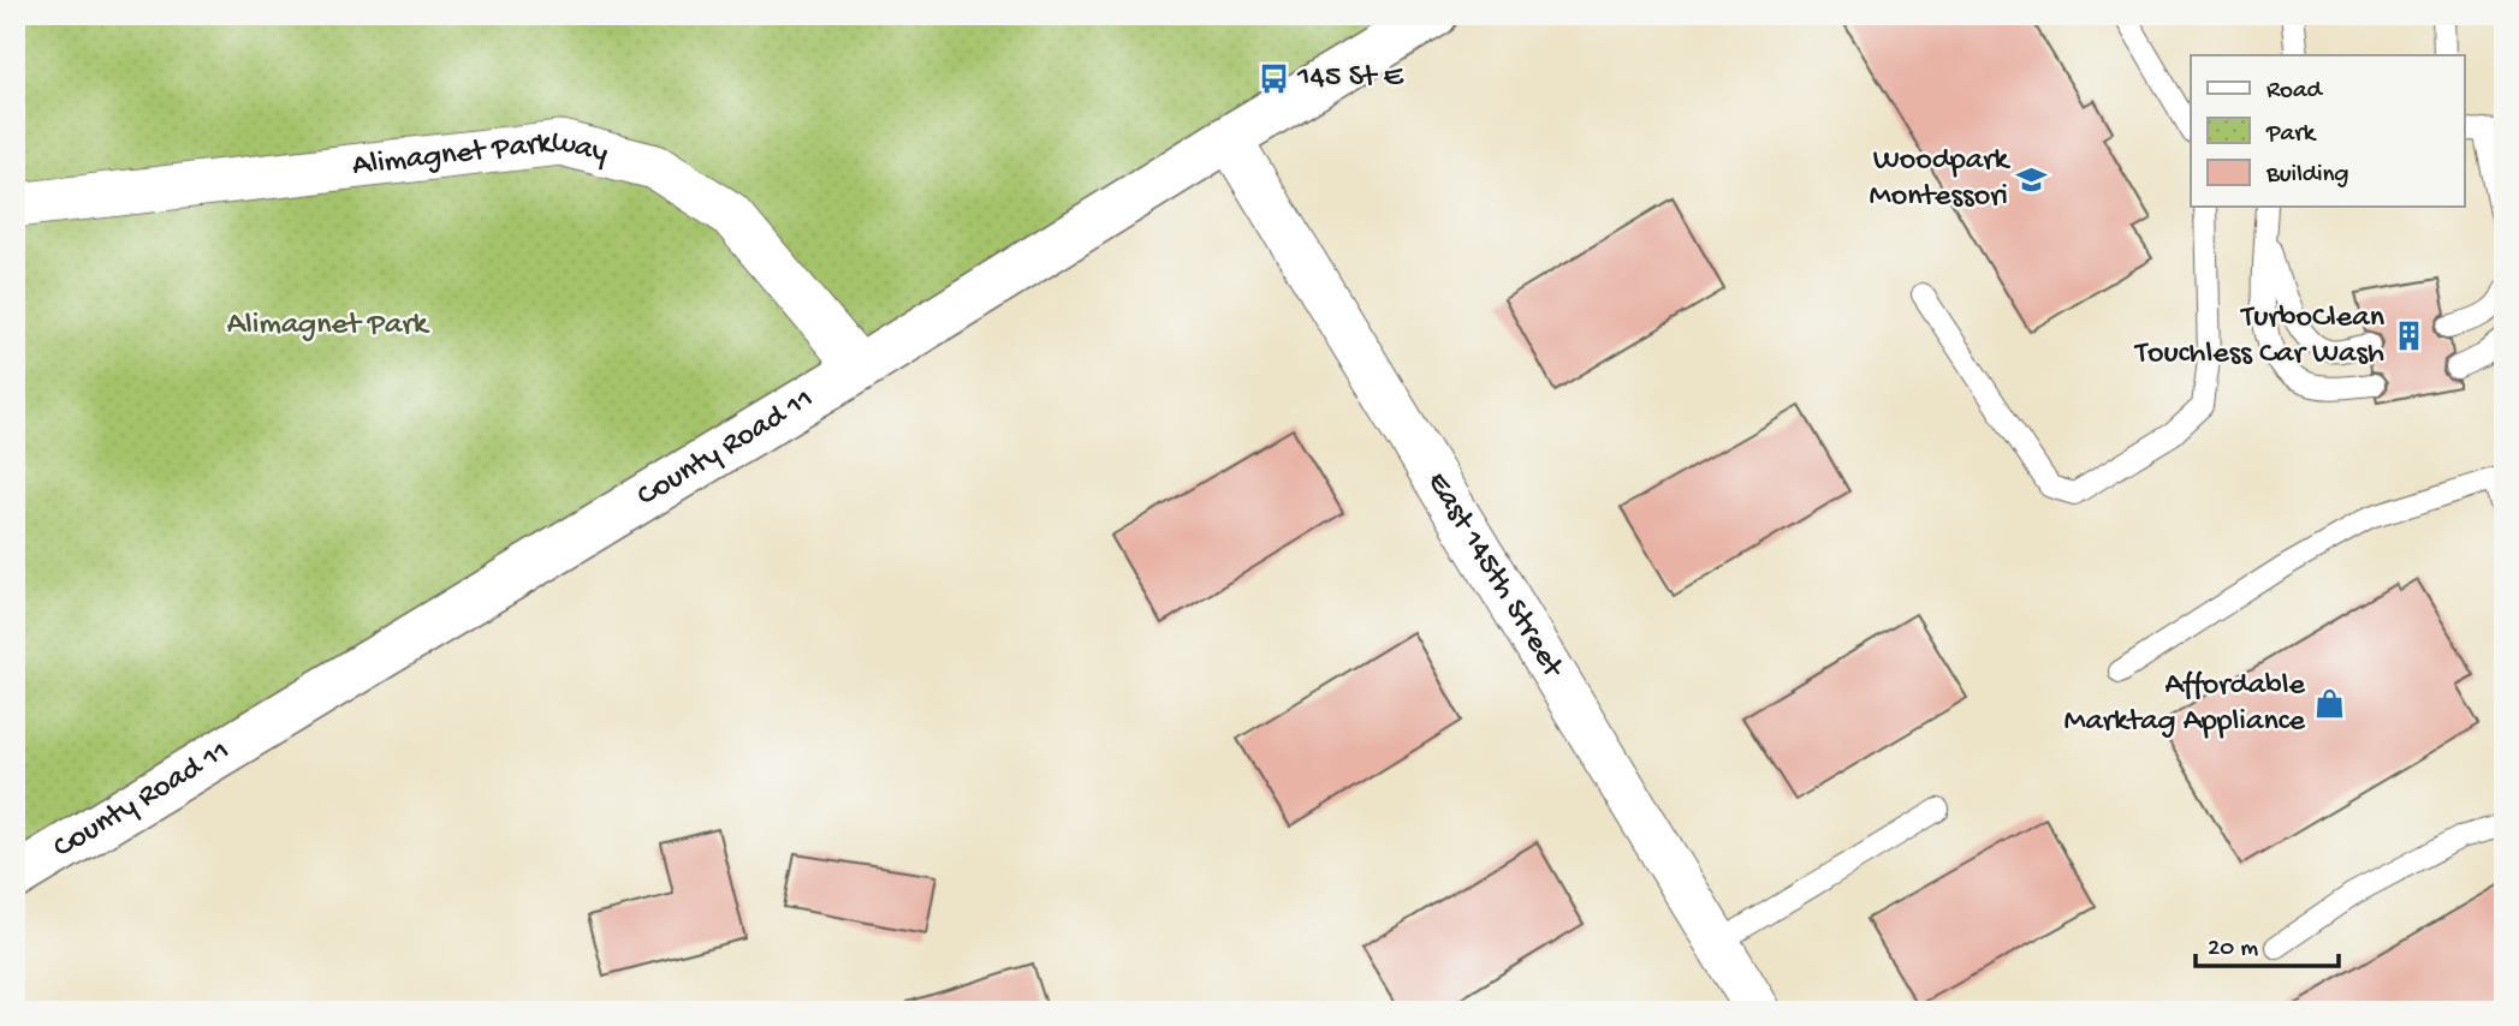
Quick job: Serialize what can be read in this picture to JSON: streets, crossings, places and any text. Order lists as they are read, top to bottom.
{
  "streets": {
    "street": ["Alimagnet Parkway", "County Road 11", "East 145th Street"]
  },
  "crossings": [
    ["Alimagnet Parkway", "County Road 11"],
    ["County Road 11", "East 145th Street"]
  ],
  "parks": ["Alimagnet Park"],
  "places": {
    "bus stop": ["145 St E"],
    "school or university": ["Woodpark Montessori"],
    "building": ["TurboClean Touchless Car Wash"],
    "shop": ["Affordable Marktag Appliance"]
  },
  "legend": ["Road", "Park", "Building"],
  "scale_bar": "20 m"
}
